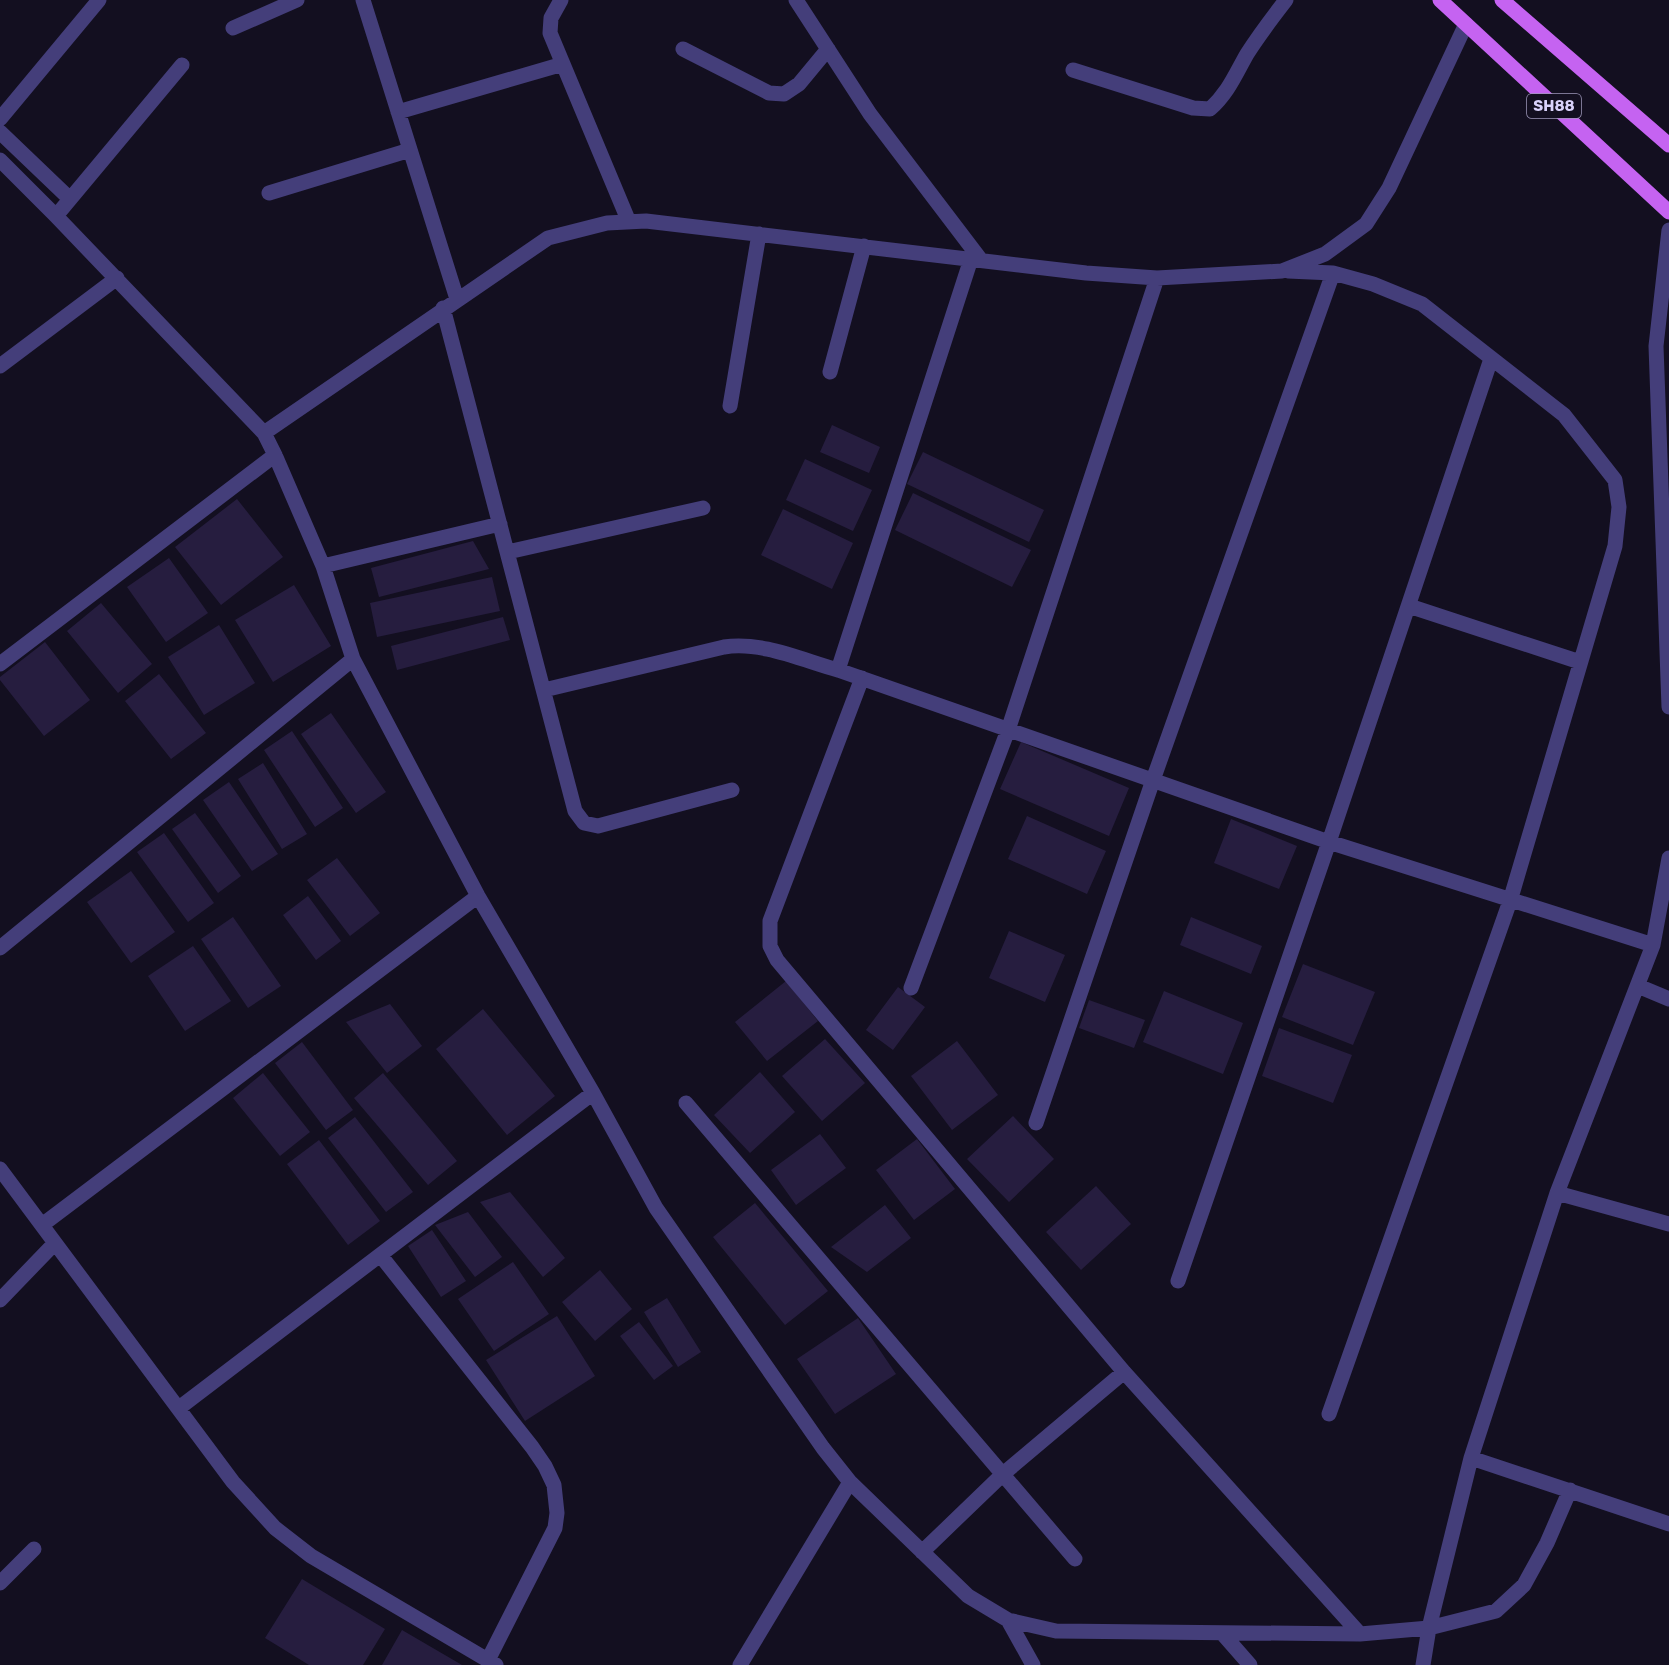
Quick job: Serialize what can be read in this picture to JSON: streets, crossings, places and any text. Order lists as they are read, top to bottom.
{
  "streets": {
    "main road": ["SH88"]
  }
}
